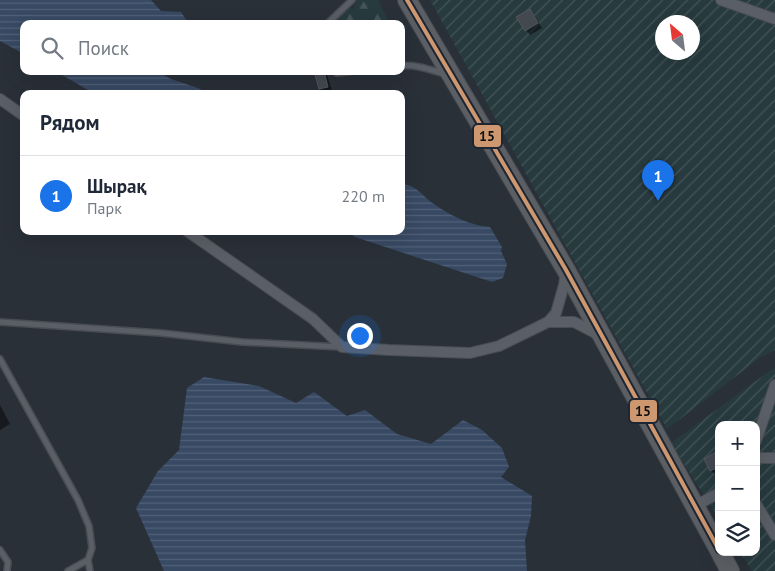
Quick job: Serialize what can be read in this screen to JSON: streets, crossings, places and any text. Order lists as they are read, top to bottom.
{
  "lines": ["transit line 15"],
  "north": "top left",
  "page": {
    "search": "Поиск",
    "heading": "Рядом",
    "list": [
      {
        "mark": "1",
        "name": "Шырақ",
        "note": "Парк",
        "value": "220 m"
      }
    ],
    "pins": "1",
    "map_buttons": ["+", "−"]
  }
}
